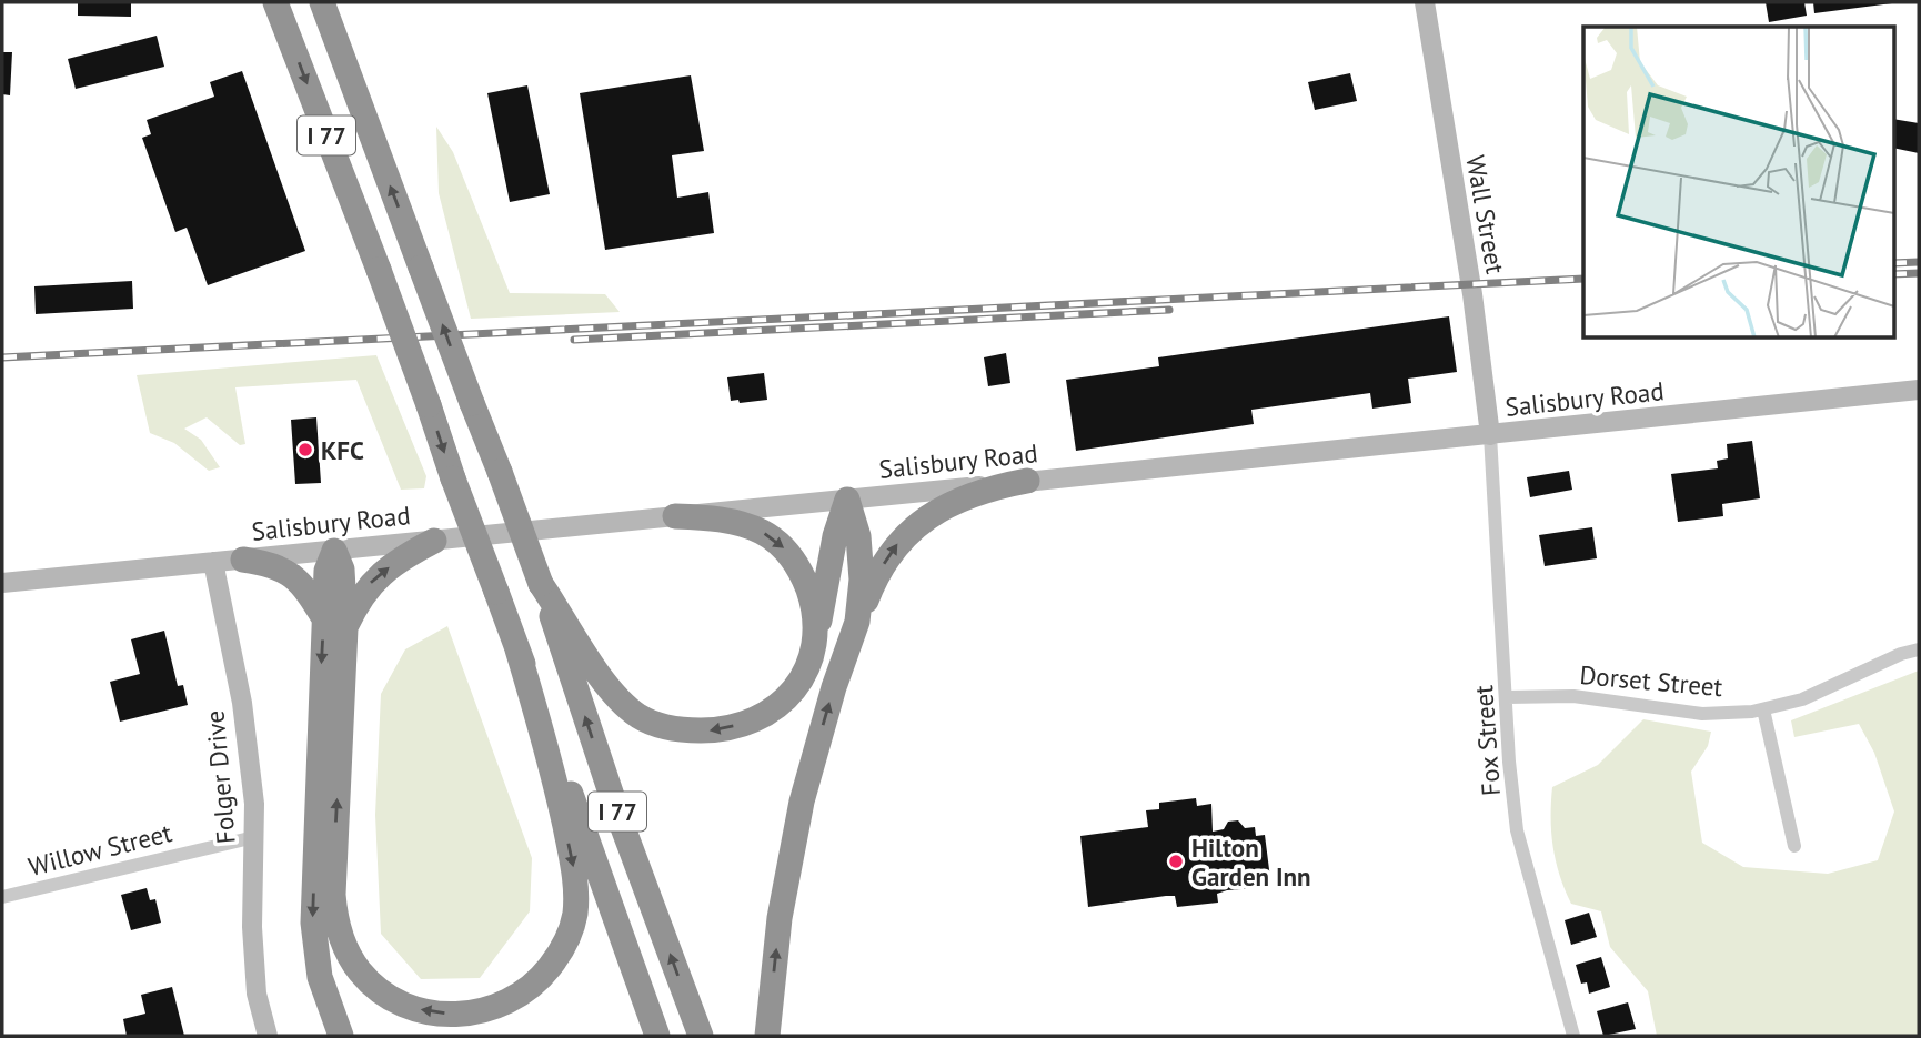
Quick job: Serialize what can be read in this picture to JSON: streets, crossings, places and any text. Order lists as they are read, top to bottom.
{
  "streets": {
    "highway": ["I 77"],
    "street": [
      "Wall Street",
      "Salisbury Road",
      "Dorset Street",
      "Fox Street",
      "Folger Drive",
      "Willow Street"
    ]
  },
  "crossings": [
    ["Wall Street", "Salisbury Road"],
    ["Wall Street", "Fox Street"],
    ["Salisbury Road", "Fox Street"],
    ["Salisbury Road", "Folger Drive"],
    ["Dorset Street", "Fox Street"],
    ["Folger Drive", "Willow Street"]
  ],
  "places": ["KFC", "Hilton Garden Inn"]
}
